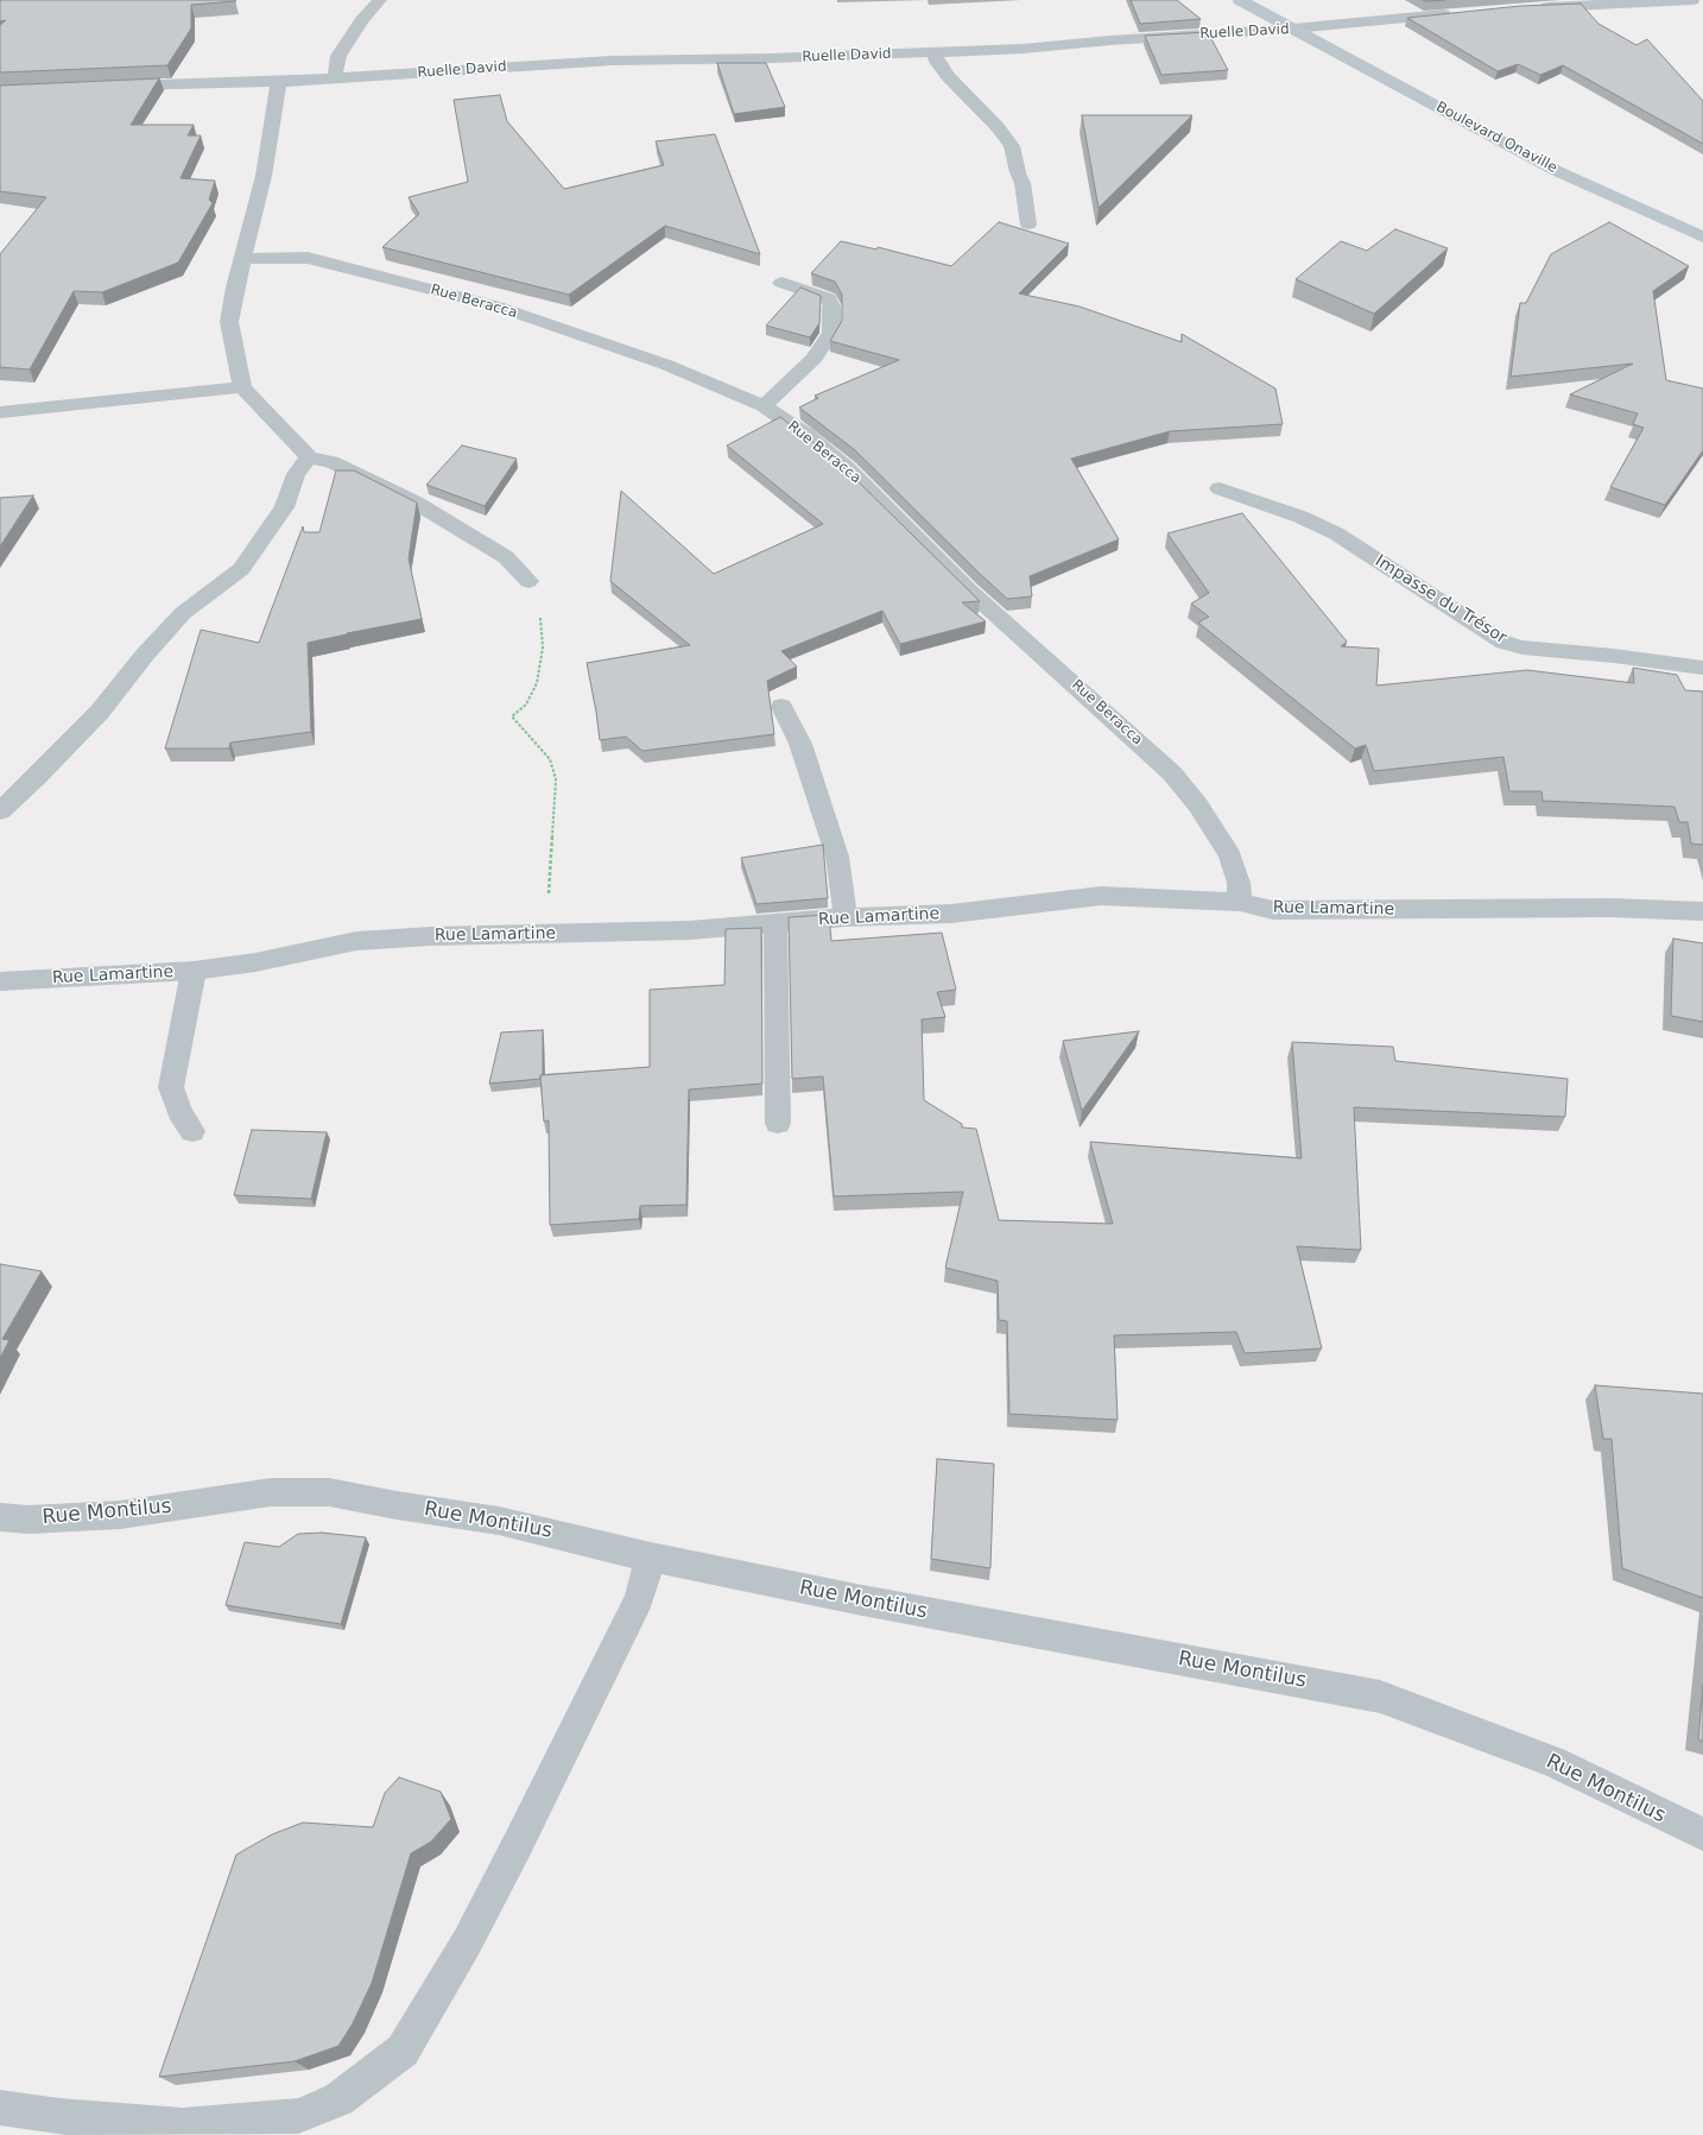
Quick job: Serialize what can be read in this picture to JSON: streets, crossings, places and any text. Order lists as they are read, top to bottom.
{
  "streets": {
    "street": [
      "Ruelle David",
      "Boulevard Onaville",
      "Rue Beracca",
      "Impasse du Trésor",
      "Rue Lamartine",
      "Rue Montilus"
    ]
  },
  "crossings": [
    ["Ruelle David", "Boulevard Onaville"],
    ["Rue Beracca", "Rue Lamartine"]
  ]
}
